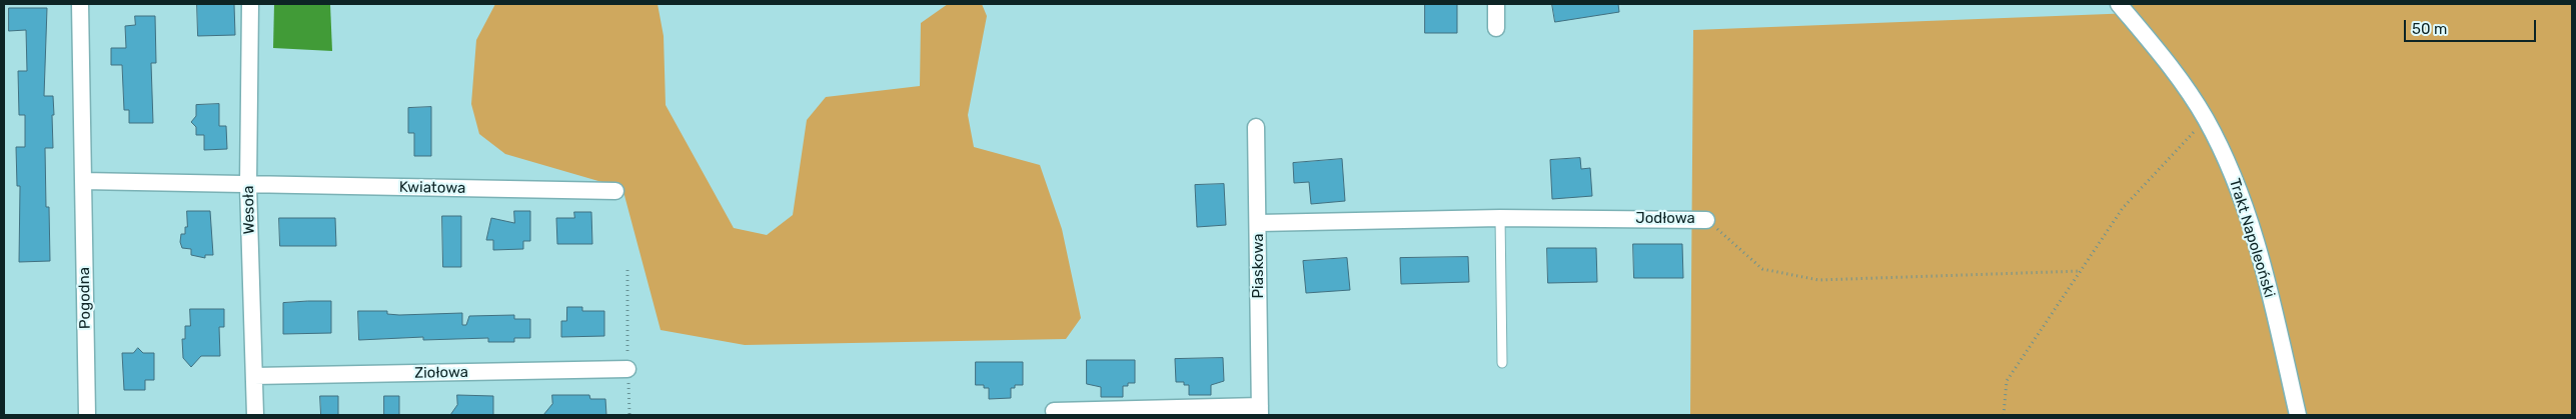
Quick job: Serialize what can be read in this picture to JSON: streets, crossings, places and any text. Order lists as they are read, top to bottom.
{
  "streets": {
    "street": [
      "Kwiatowa",
      "Wesoła",
      "Jodłowa",
      "Trakt Napoleoński",
      "Piaskowa",
      "Pogodna",
      "Ziołowa"
    ]
  },
  "crossings": [
    ["Kwiatowa", "Wesoła"],
    ["Wesoła", "Ziołowa"],
    ["Jodłowa", "Piaskowa"]
  ],
  "scale_bar": "50 m"
}
